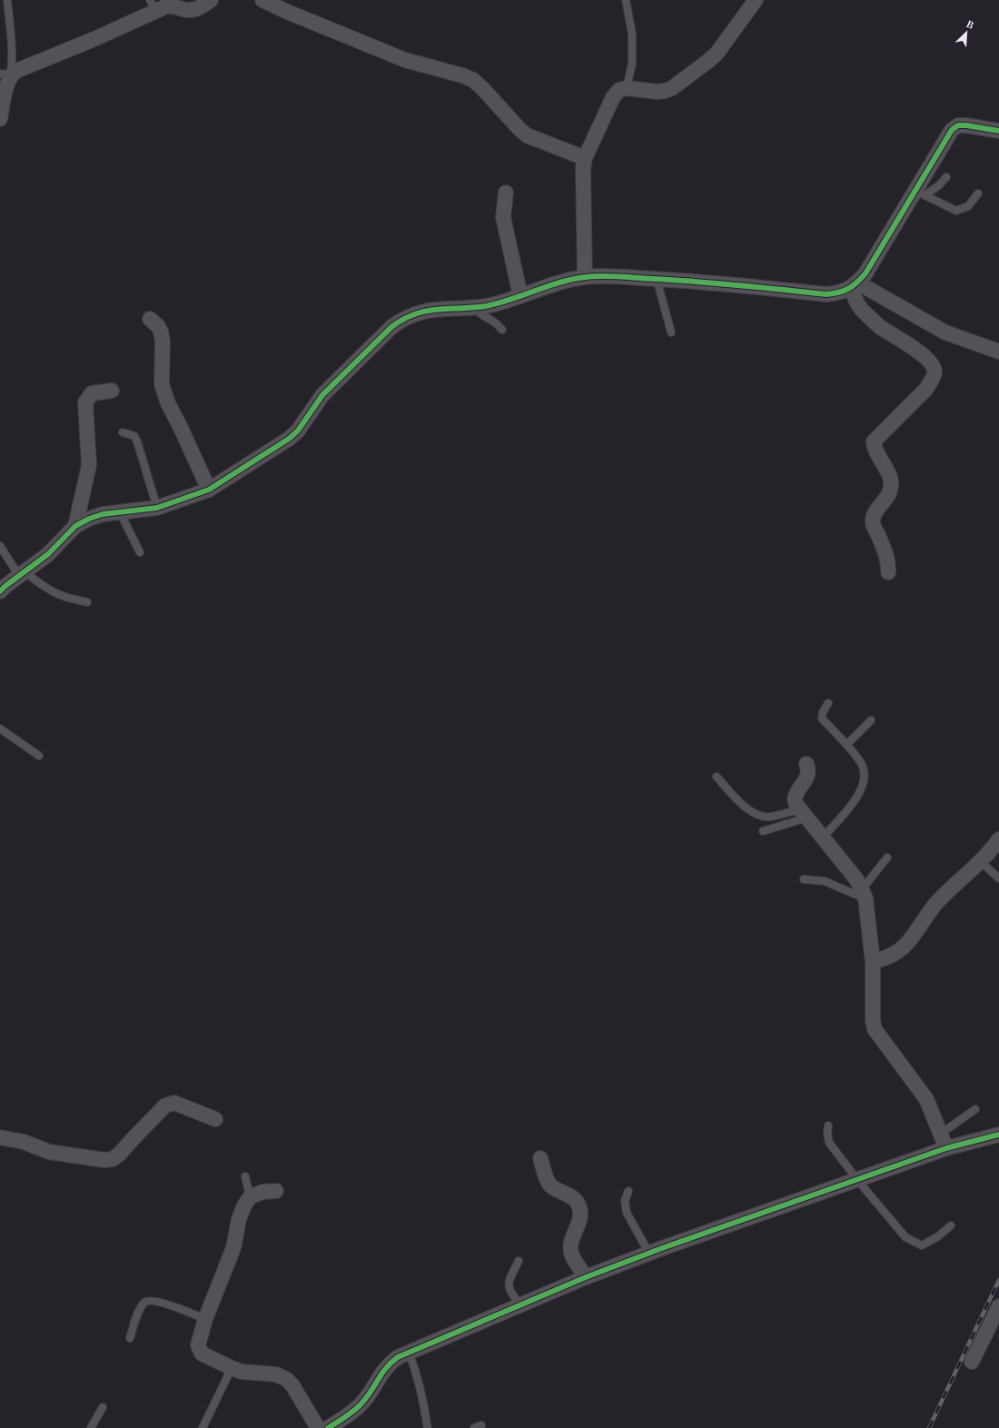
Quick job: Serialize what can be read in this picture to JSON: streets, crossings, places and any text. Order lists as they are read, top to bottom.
{
  "north": "top right"
}
